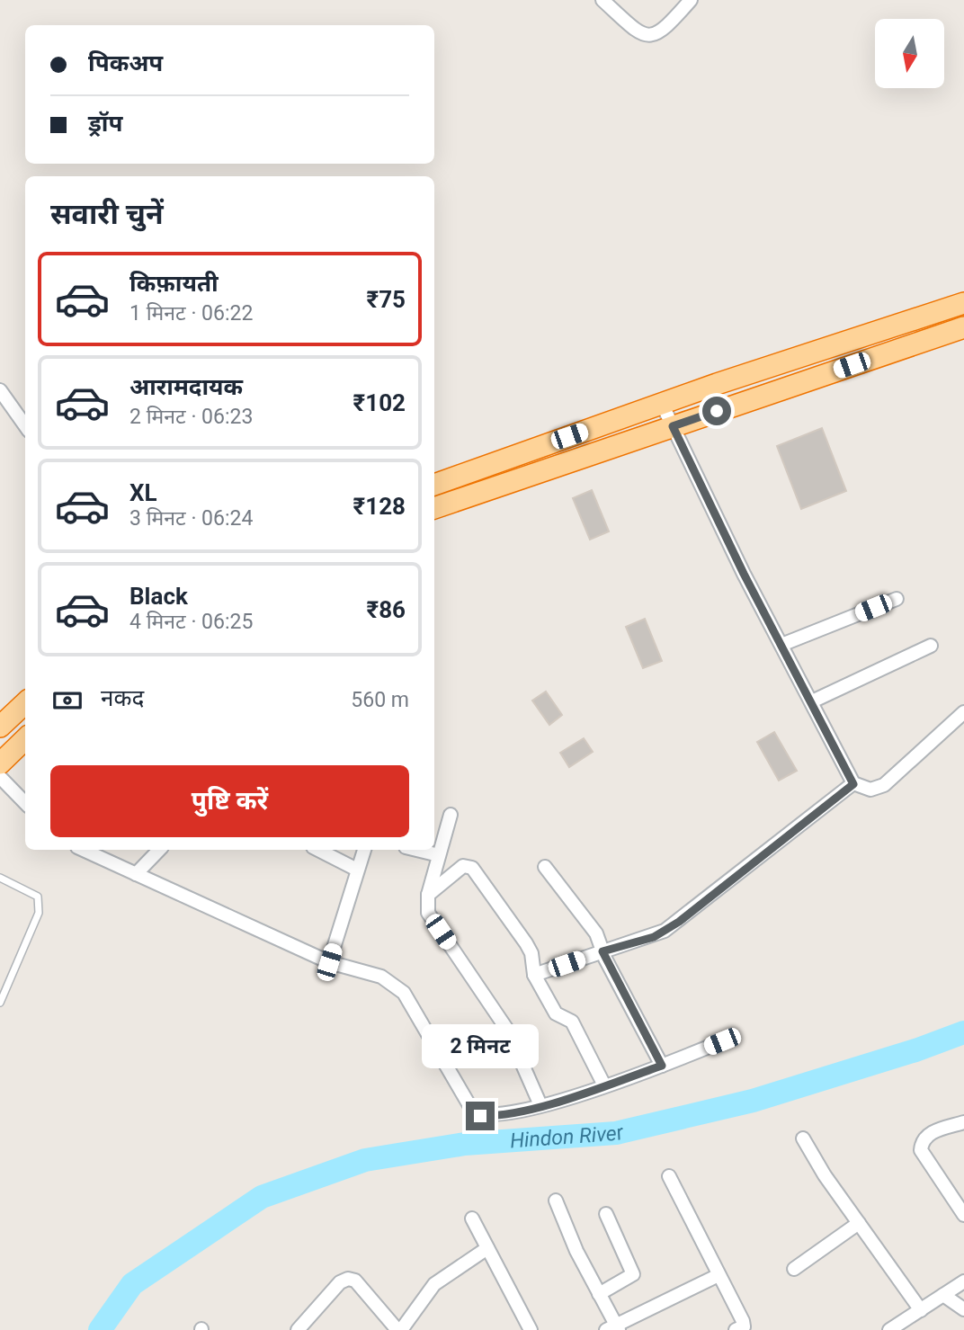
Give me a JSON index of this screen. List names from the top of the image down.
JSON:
{
  "water": ["Hindon River"],
  "north": "bottom",
  "page": {
    "banner": ["पिकअप", "ड्रॉप"],
    "heading": "सवारी चुनें",
    "list": [
      {
        "name": "किफ़ायती",
        "note": "1 मिनट · 06:22",
        "value": "₹75"
      },
      {
        "name": "आरामदायक",
        "note": "2 मिनट · 06:23",
        "value": "₹102"
      },
      {
        "name": "XL",
        "note": "3 मिनट · 06:24",
        "value": "₹128"
      },
      {
        "name": "Black",
        "note": "4 मिनट · 06:25",
        "value": "₹86"
      }
    ],
    "pay": ["नकद", "560 m"],
    "buttons": "पुष्टि करें",
    "bubble": "2 मिनट"
  }
}
